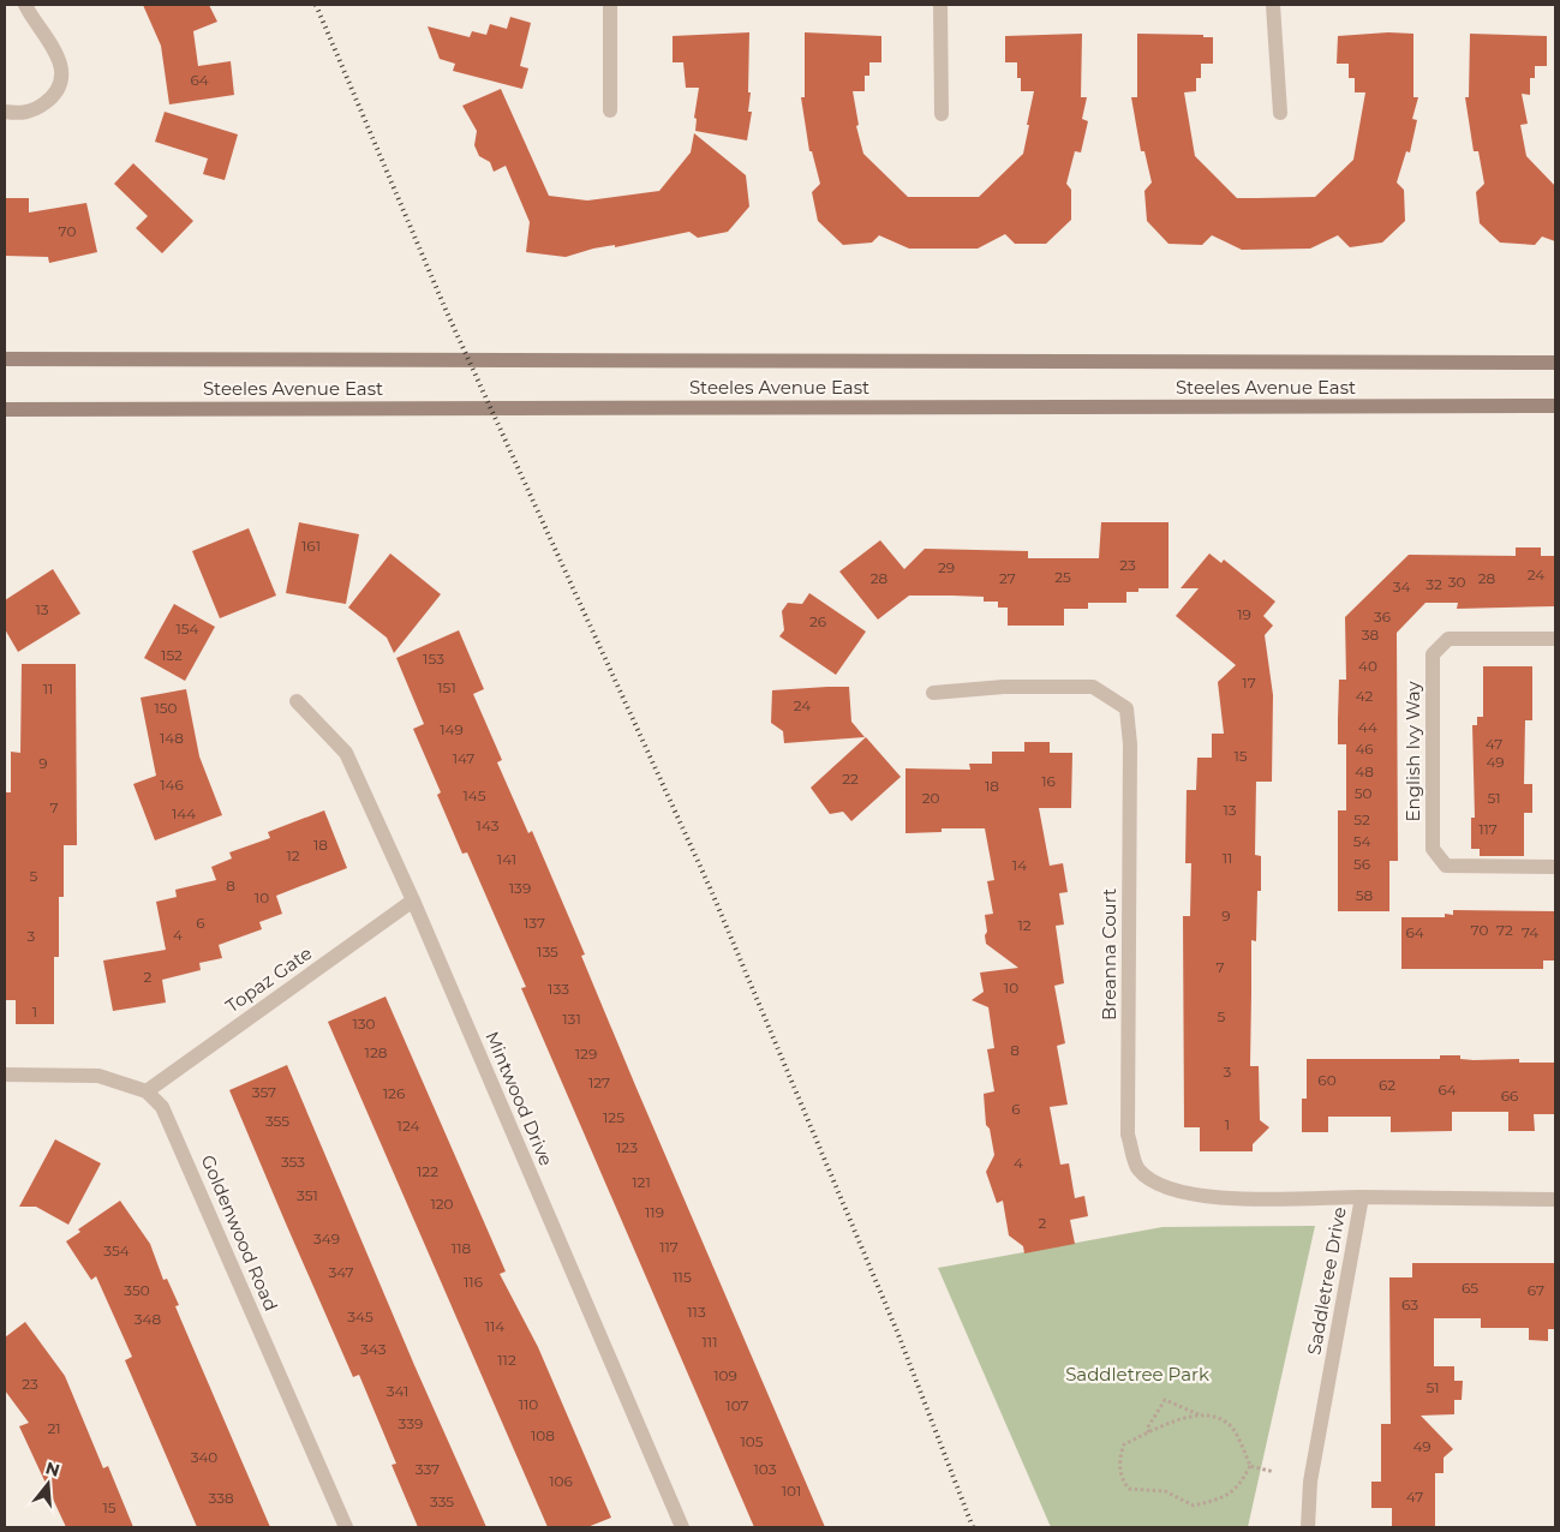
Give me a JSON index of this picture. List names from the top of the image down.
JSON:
{
  "streets": {
    "main road": ["Steeles Avenue East"],
    "street": [
      "English Ivy Way",
      "Breanna Court",
      "Topaz Gate",
      "Mintwood Drive",
      "Goldenwood Road",
      "Saddletree Drive"
    ]
  },
  "crossings": [
    ["Breanna Court", "Saddletree Drive"],
    ["Topaz Gate", "Mintwood Drive"],
    ["Topaz Gate", "Goldenwood Road"]
  ],
  "parks": ["Saddletree Park"],
  "house_numbers": [
    "64",
    "70",
    "161",
    "23",
    "29",
    "24",
    "25",
    "28",
    "27",
    "28",
    "30",
    "32",
    "34",
    "13",
    "19",
    "36",
    "26",
    "154",
    "38",
    "152",
    "153",
    "40",
    "17",
    "151",
    "11",
    "42",
    "24",
    "150",
    "44",
    "149",
    "148",
    "47",
    "46",
    "15",
    "147",
    "49",
    "9",
    "48",
    "22",
    "16",
    "146",
    "18",
    "50",
    "145",
    "20",
    "51",
    "7",
    "13",
    "144",
    "52",
    "143",
    "117",
    "54",
    "18",
    "12",
    "11",
    "141",
    "56",
    "14",
    "5",
    "8",
    "139",
    "58",
    "10",
    "9",
    "6",
    "137",
    "12",
    "70",
    "72",
    "64",
    "74",
    "4",
    "3",
    "135",
    "7",
    "2",
    "10",
    "133",
    "1",
    "5",
    "131",
    "130",
    "8",
    "128",
    "129",
    "3",
    "60",
    "127",
    "62",
    "64",
    "357",
    "126",
    "66",
    "6",
    "125",
    "355",
    "1",
    "124",
    "123",
    "353",
    "4",
    "122",
    "121",
    "351",
    "120",
    "119",
    "2",
    "349",
    "117",
    "118",
    "354",
    "347",
    "115",
    "116",
    "65",
    "350",
    "67",
    "63",
    "113",
    "345",
    "348",
    "114",
    "111",
    "343",
    "112",
    "109",
    "23",
    "51",
    "341",
    "110",
    "107",
    "339",
    "21",
    "108",
    "105",
    "49",
    "340",
    "337",
    "103",
    "106",
    "101",
    "47",
    "338",
    "335",
    "15"
  ],
  "north": "top"
}
